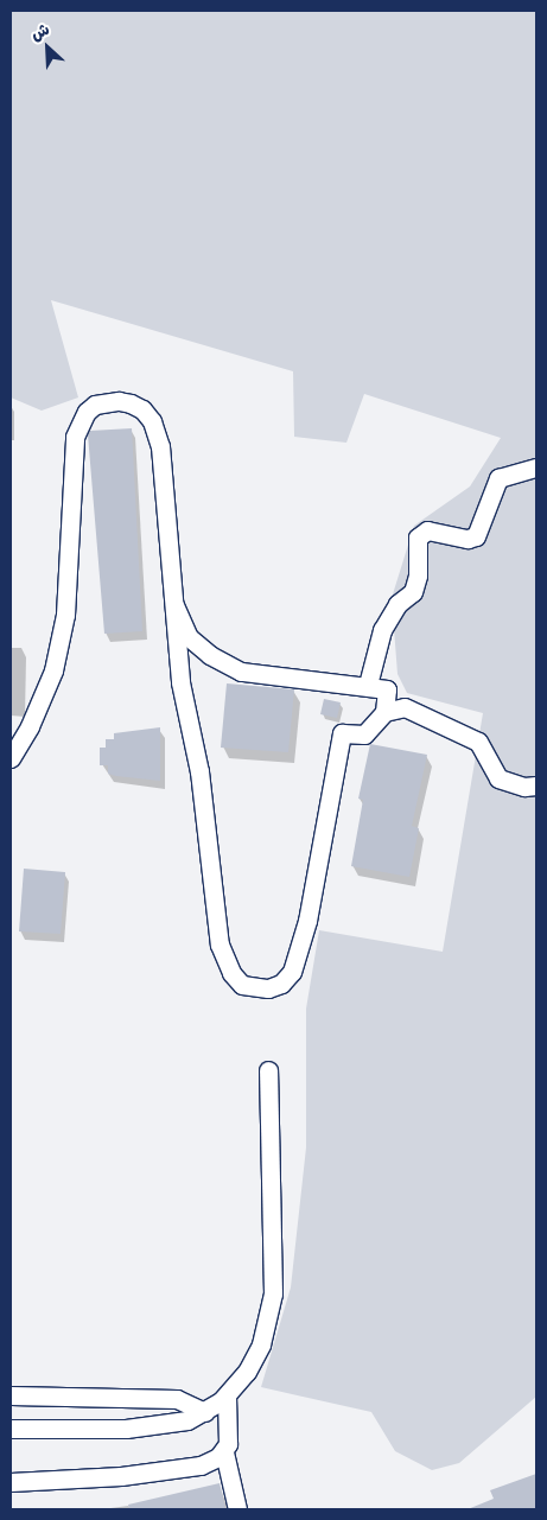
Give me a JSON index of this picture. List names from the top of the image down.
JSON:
{
  "north": "top left"
}
